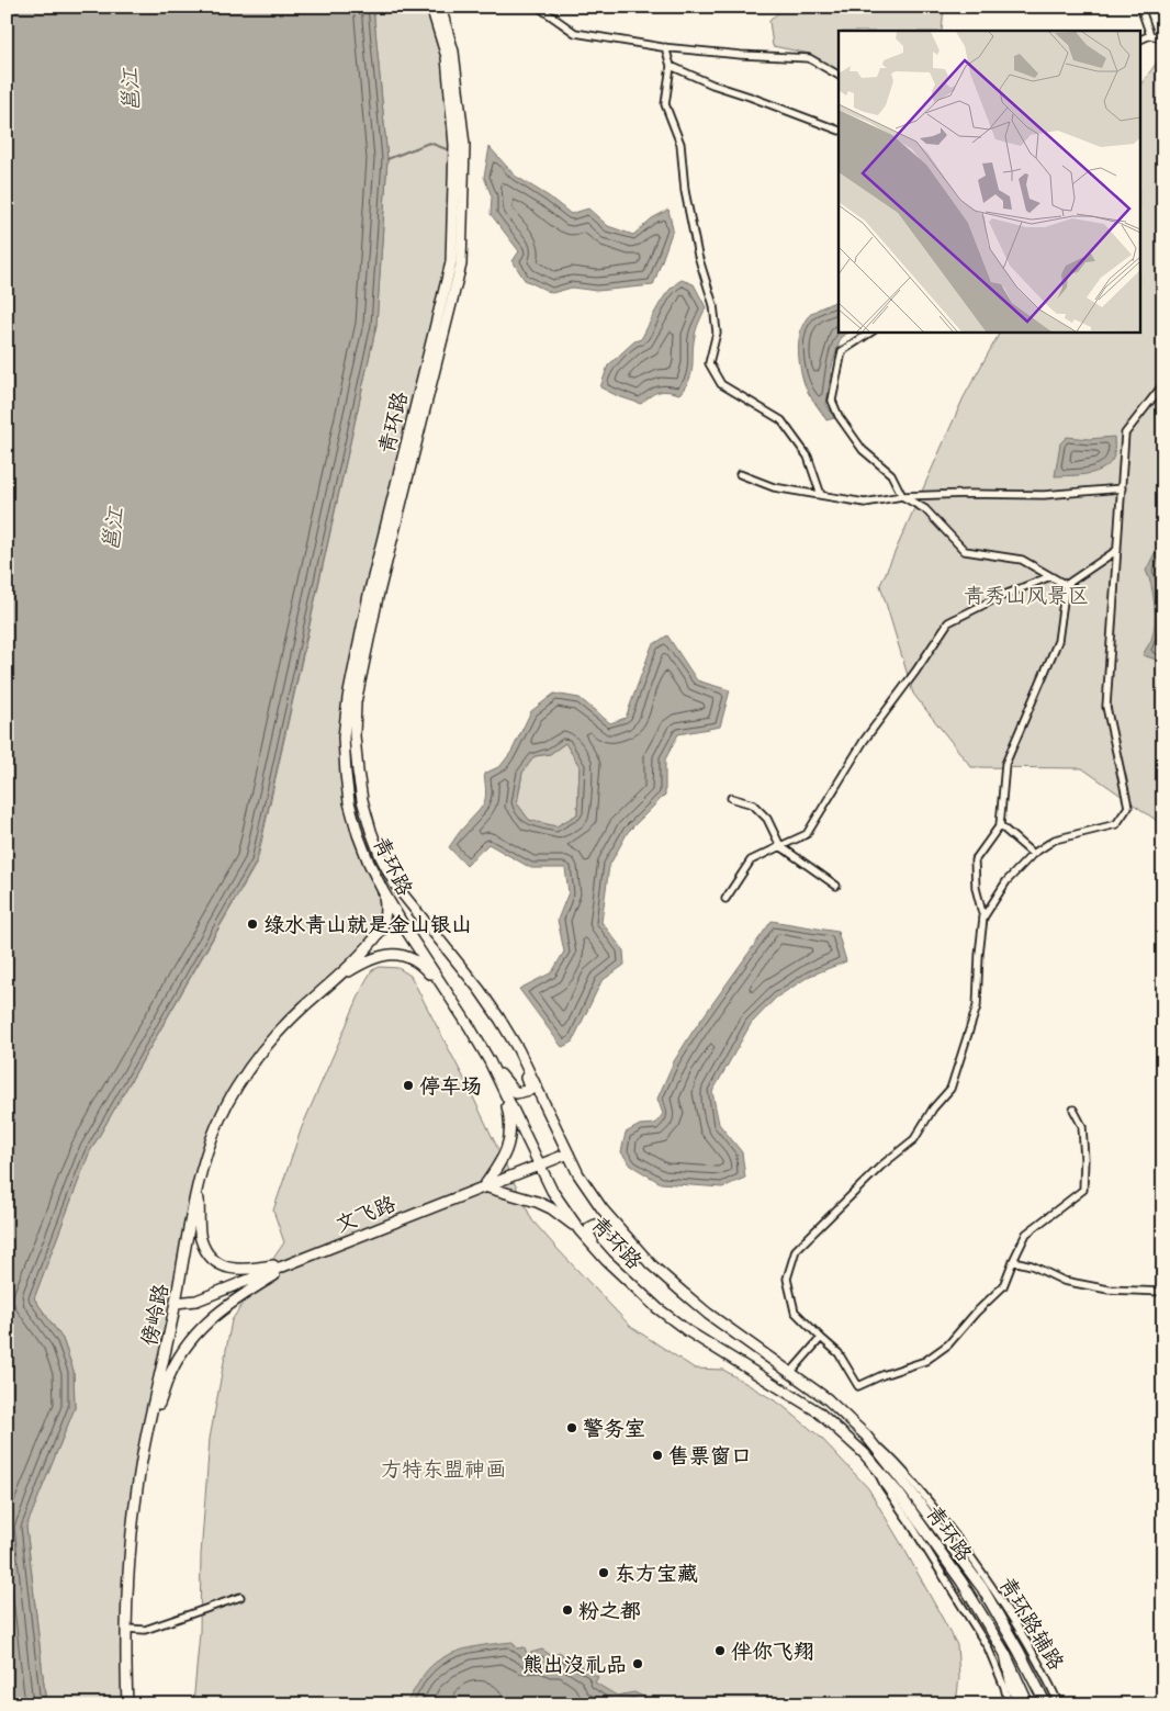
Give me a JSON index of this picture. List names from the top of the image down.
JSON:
{
  "streets": {
    "main road": ["青环路", "文飞路", "傍岭路"],
    "street": ["青环路辅路"]
  },
  "crossings": [
    ["青环路", "文飞路"],
    ["青环路", "青环路辅路"],
    ["文飞路", "傍岭路"]
  ],
  "water": ["邕江"],
  "parks": ["青秀山风景区", "方特东盟神画"],
  "places": [
    "绿水青山就是金山银山",
    "停车场",
    "警务室",
    "售票窗口",
    "东方宝藏",
    "粉之都",
    "伴你飞翔",
    "熊出没礼品"
  ]
}
